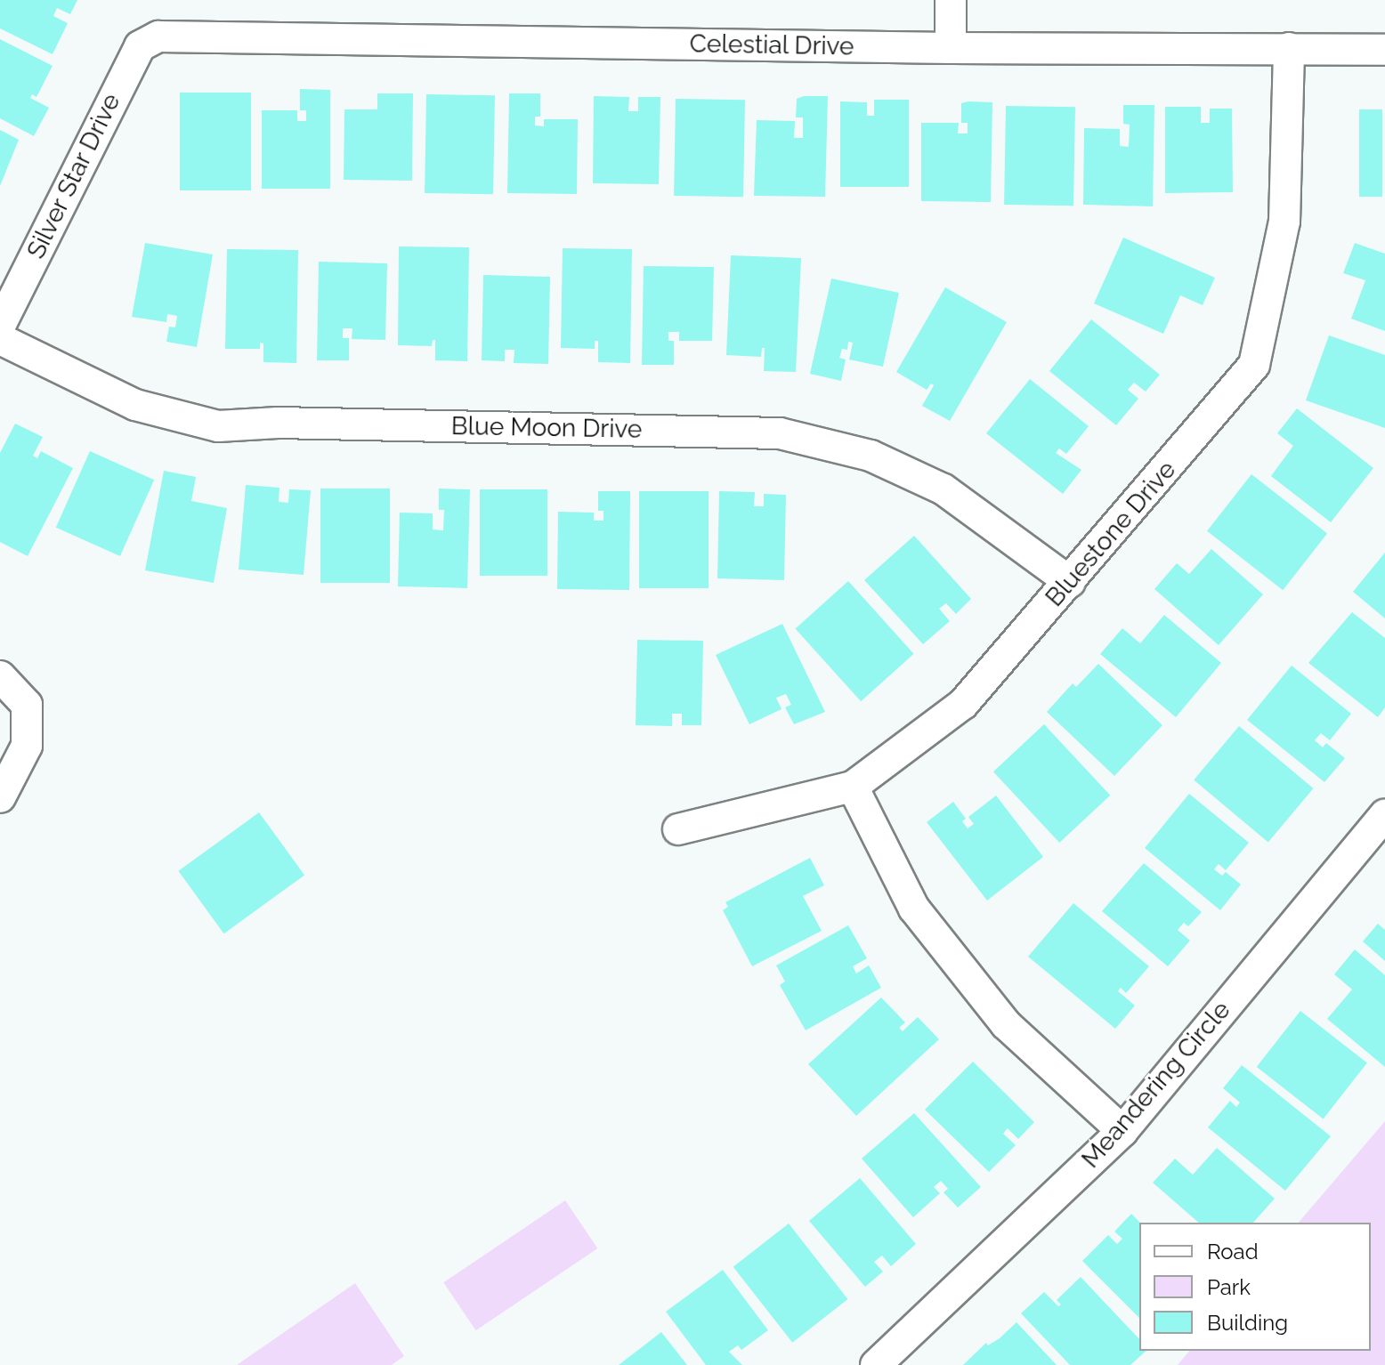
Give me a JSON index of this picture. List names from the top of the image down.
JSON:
{
  "streets": {
    "street": [
      "Celestial Drive",
      "Silver Star Drive",
      "Blue Moon Drive",
      "Bluestone Drive",
      "Meandering Circle"
    ]
  },
  "crossings": [
    ["Celestial Drive", "Silver Star Drive"],
    ["Celestial Drive", "Bluestone Drive"],
    ["Blue Moon Drive", "Bluestone Drive"]
  ],
  "legend": ["Road", "Park", "Building"]
}
